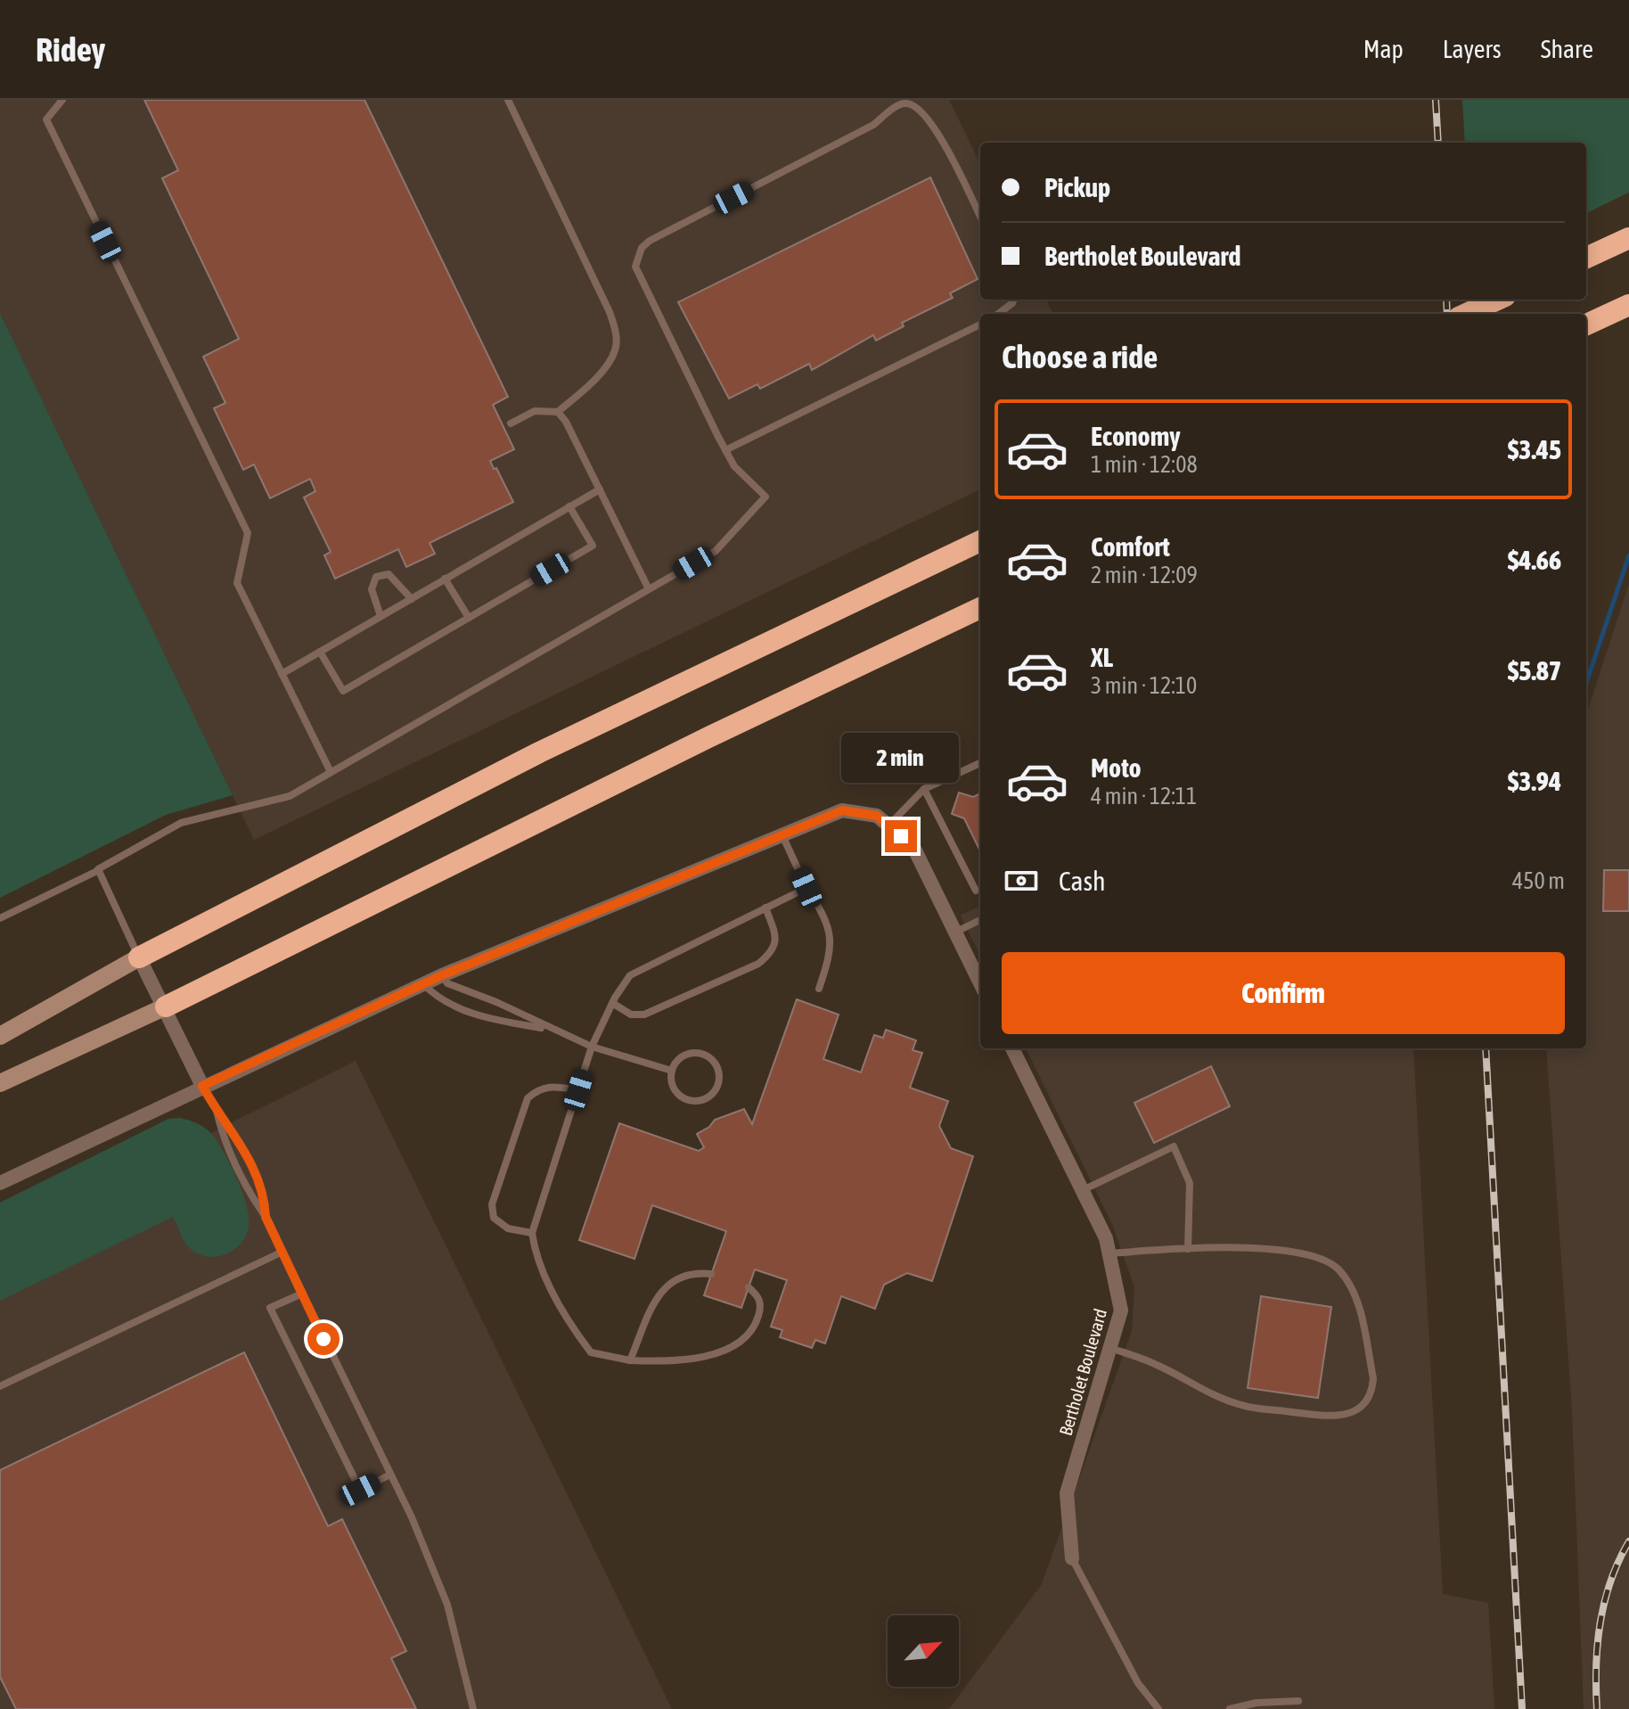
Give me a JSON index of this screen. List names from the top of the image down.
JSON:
{
  "streets": {
    "street": ["Bertholet Boulevard"]
  },
  "north": "top right",
  "page": {
    "header": "Ridey",
    "nav": ["Map", "Layers", "Share"],
    "banner": ["Pickup", "Bertholet Boulevard"],
    "heading": "Choose a ride",
    "list": [
      {
        "name": "Economy",
        "note": "1 min · 12:08",
        "value": "$3.45"
      },
      {
        "name": "Comfort",
        "note": "2 min · 12:09",
        "value": "$4.66"
      },
      {
        "name": "XL",
        "note": "3 min · 12:10",
        "value": "$5.87"
      },
      {
        "name": "Moto",
        "note": "4 min · 12:11",
        "value": "$3.94"
      }
    ],
    "bubble": "2 min",
    "pay": ["Cash", "450 m"],
    "buttons": "Confirm"
  }
}
